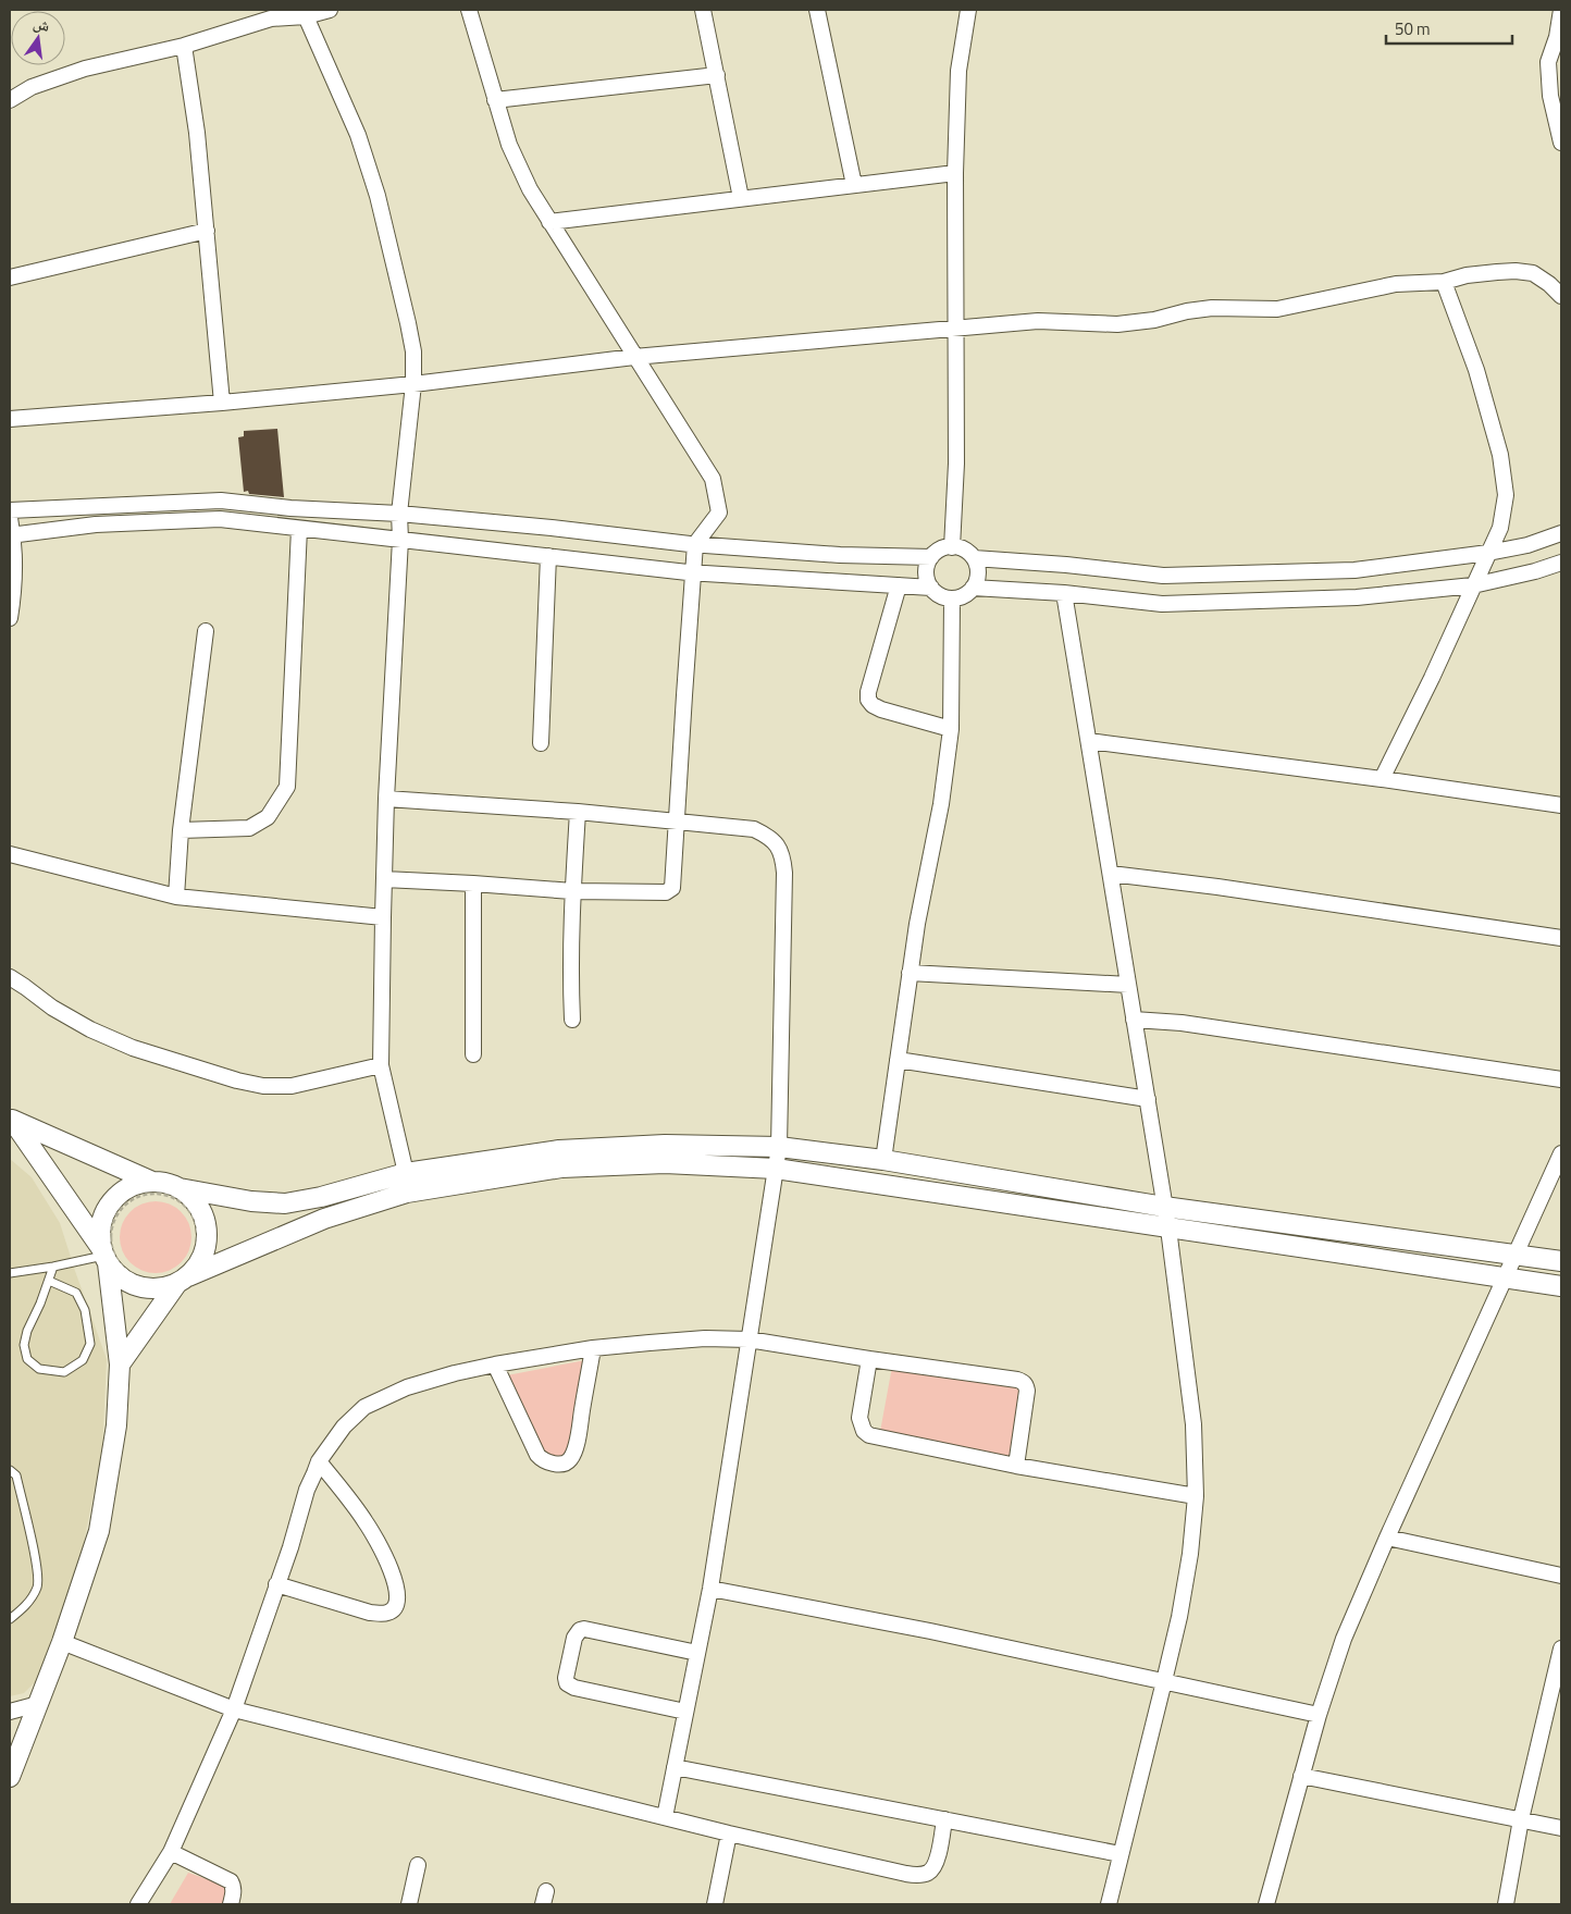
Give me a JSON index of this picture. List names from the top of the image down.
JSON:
{
  "scale_bar": "50 m",
  "north": "top"
}
